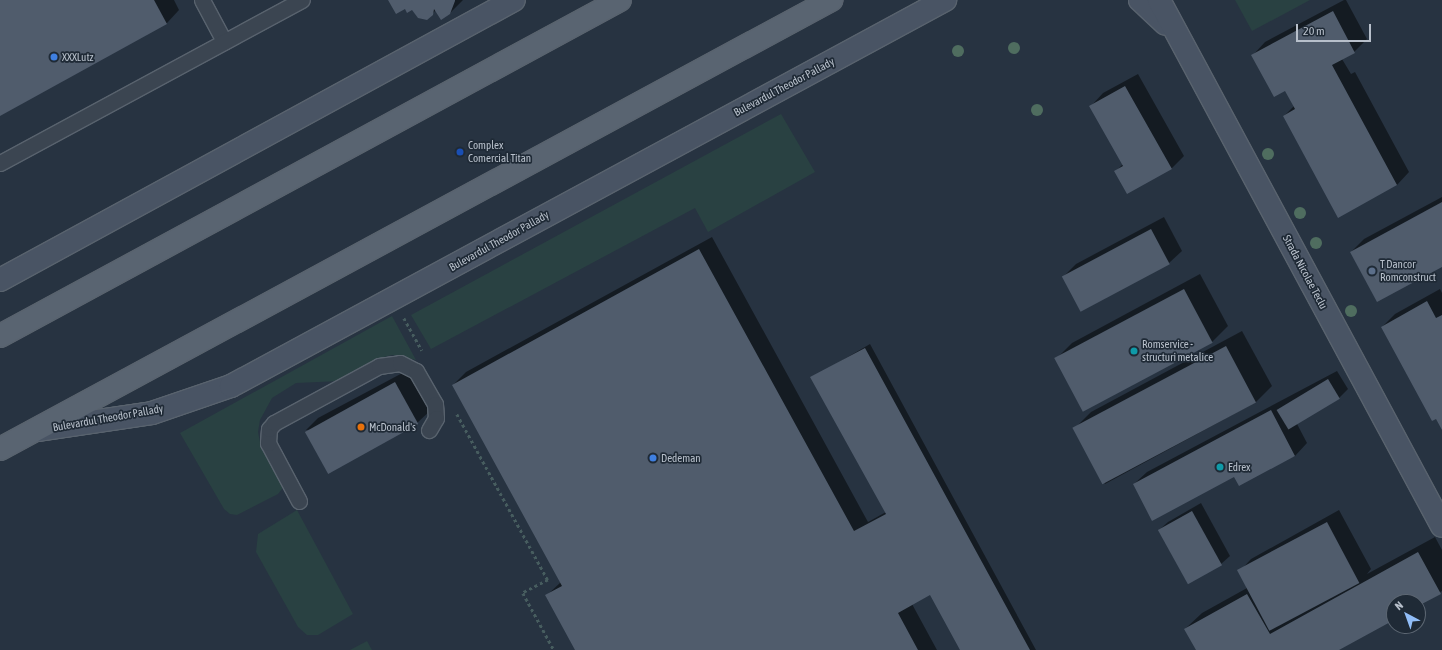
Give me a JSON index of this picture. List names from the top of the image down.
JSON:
{
  "streets": {
    "main road": ["Bulevardul Theodor Pallady"],
    "street": ["Strada Nicolae Teclu"]
  },
  "places": [
    "XXXLutz",
    "Complex Comercial Titan",
    "T Dancor Romconstruct",
    "Romservice - structuri metalice",
    "McDonald's",
    "Dedeman",
    "Edrex"
  ],
  "scale_bar": "20 m",
  "north": "top left"
}
